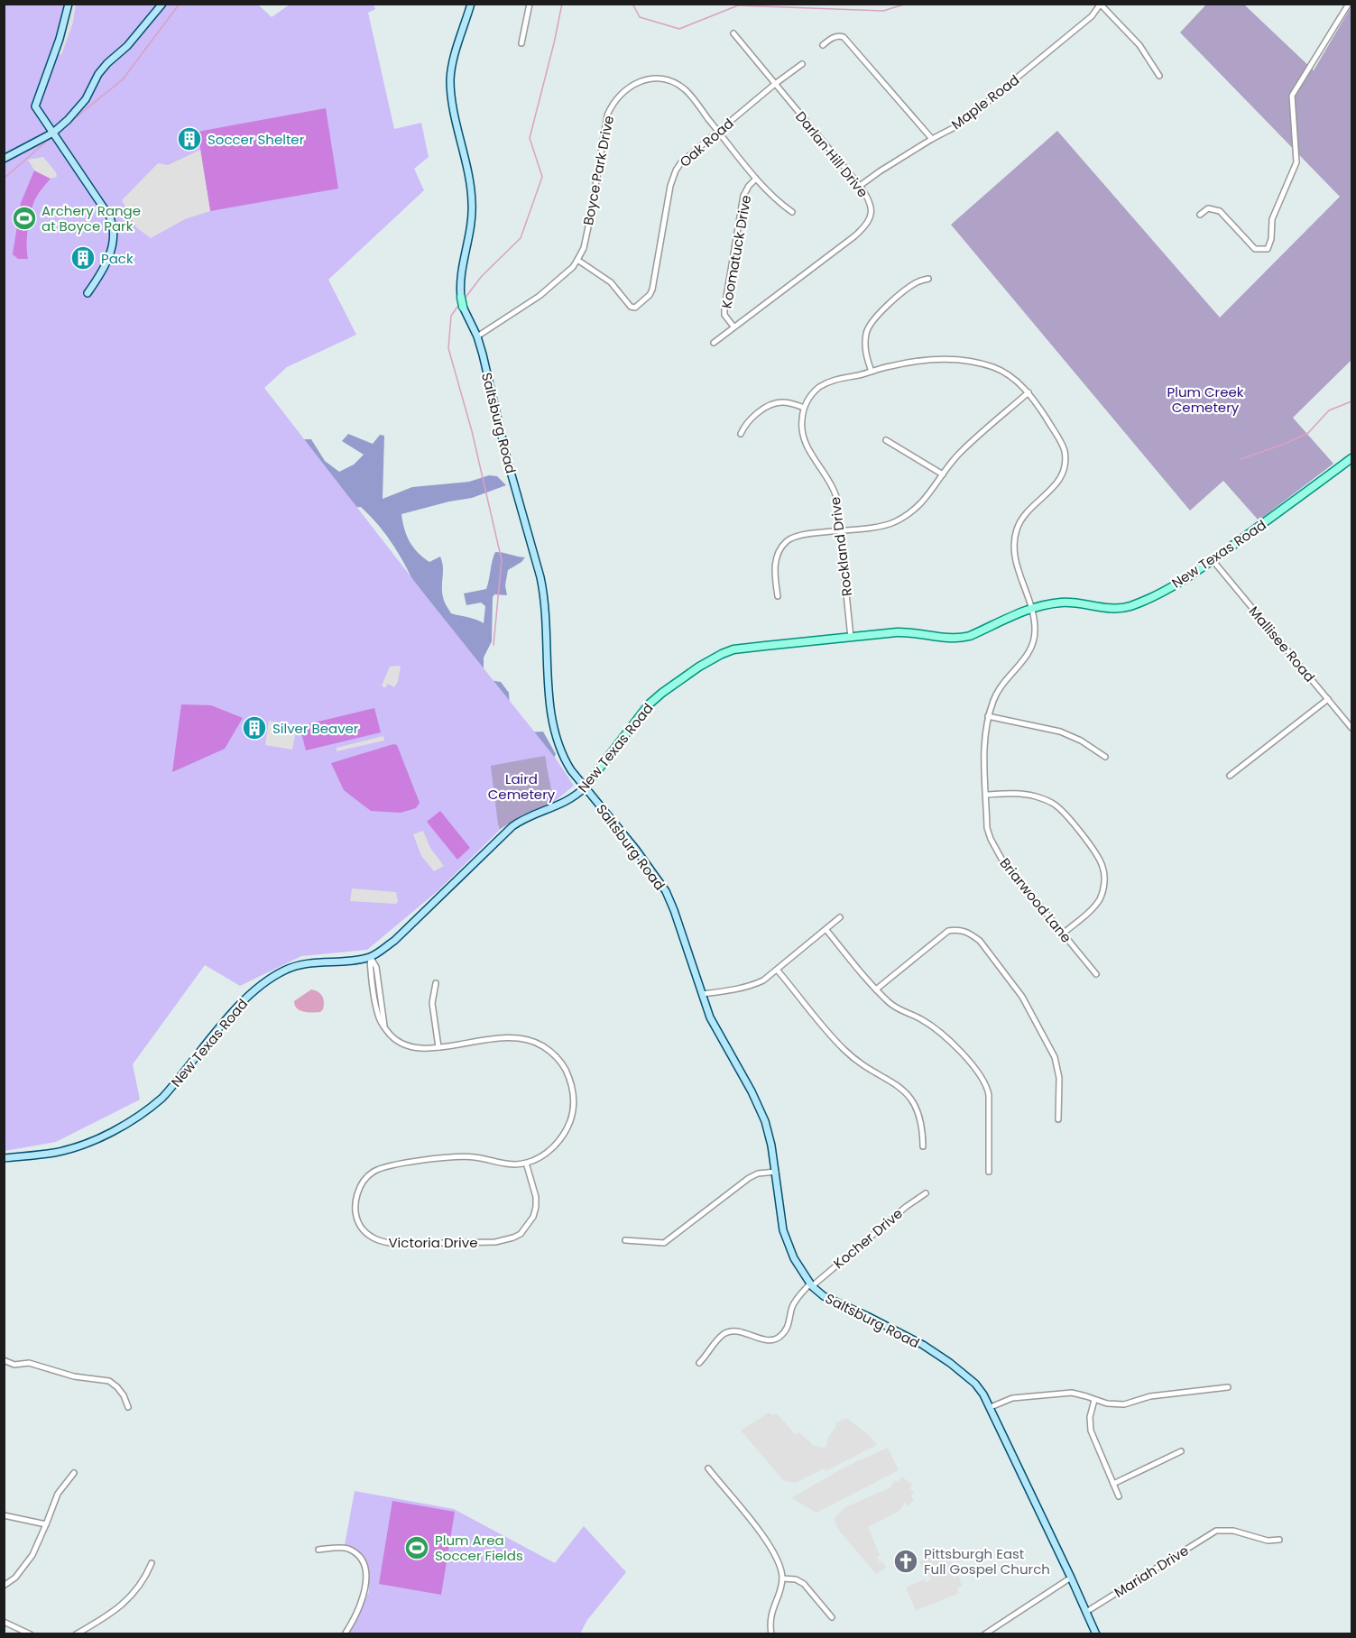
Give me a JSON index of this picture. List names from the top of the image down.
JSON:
{
  "streets": {
    "main road": ["Saltsburg Road", "New Texas Road"],
    "street": [
      "Maple Road",
      "Oak Road",
      "Darlan Hill Drive",
      "Boyce Park Drive",
      "Koomatuck Drive",
      "Rockland Drive",
      "Mallisee Road",
      "Briarwood Lane",
      "Kocher Drive",
      "Victoria Drive",
      "Mariah Drive"
    ]
  },
  "crossings": [
    ["Maple Road", "Darlan Hill Drive"],
    ["Oak Road", "Darlan Hill Drive"],
    ["Oak Road", "Boyce Park Drive"],
    ["Darlan Hill Drive", "Koomatuck Drive"],
    ["Boyce Park Drive", "Koomatuck Drive"],
    ["Boyce Park Drive", "Saltsburg Road"],
    ["Saltsburg Road", "New Texas Road"],
    ["Saltsburg Road", "Kocher Drive"],
    ["Saltsburg Road", "Mariah Drive"],
    ["Rockland Drive", "New Texas Road"],
    ["New Texas Road", "Mallisee Road"],
    ["New Texas Road", "Briarwood Lane"]
  ],
  "parks": ["Plum Creek Cemetery", "Laird Cemetery"],
  "places": {
    "building": ["Soccer Shelter", "Pack", "Silver Beaver"],
    "sports": ["Archery Range at Boyce Park", "Plum Area Soccer Fields"],
    "church": ["Pittsburgh East Full Gospel Church"]
  }
}
